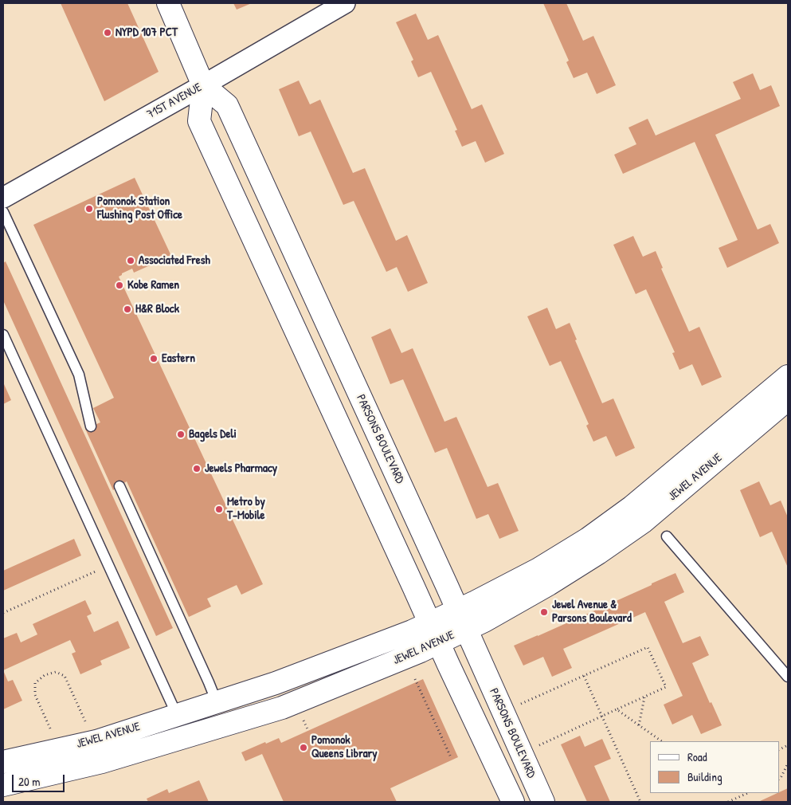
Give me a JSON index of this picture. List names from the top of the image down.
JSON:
{
  "streets": {
    "street": ["71ST AVENUE", "PARSONS BOULEVARD", "JEWEL AVENUE"]
  },
  "crossings": [
    ["71ST AVENUE", "PARSONS BOULEVARD"],
    ["PARSONS BOULEVARD", "JEWEL AVENUE"]
  ],
  "places": [
    "NYPD 107 PCT",
    "Pomonok Station Flushing Post Office",
    "Associated Fresh",
    "Kobe Ramen",
    "H&R Block",
    "Eastern",
    "Bagels Deli",
    "Jewels Pharmacy",
    "Metro by T-Mobile",
    "Jewel Avenue & Parsons Boulevard",
    "Pomonok Queens Library"
  ],
  "legend": ["Road", "Building"],
  "scale_bar": "20 m"
}
